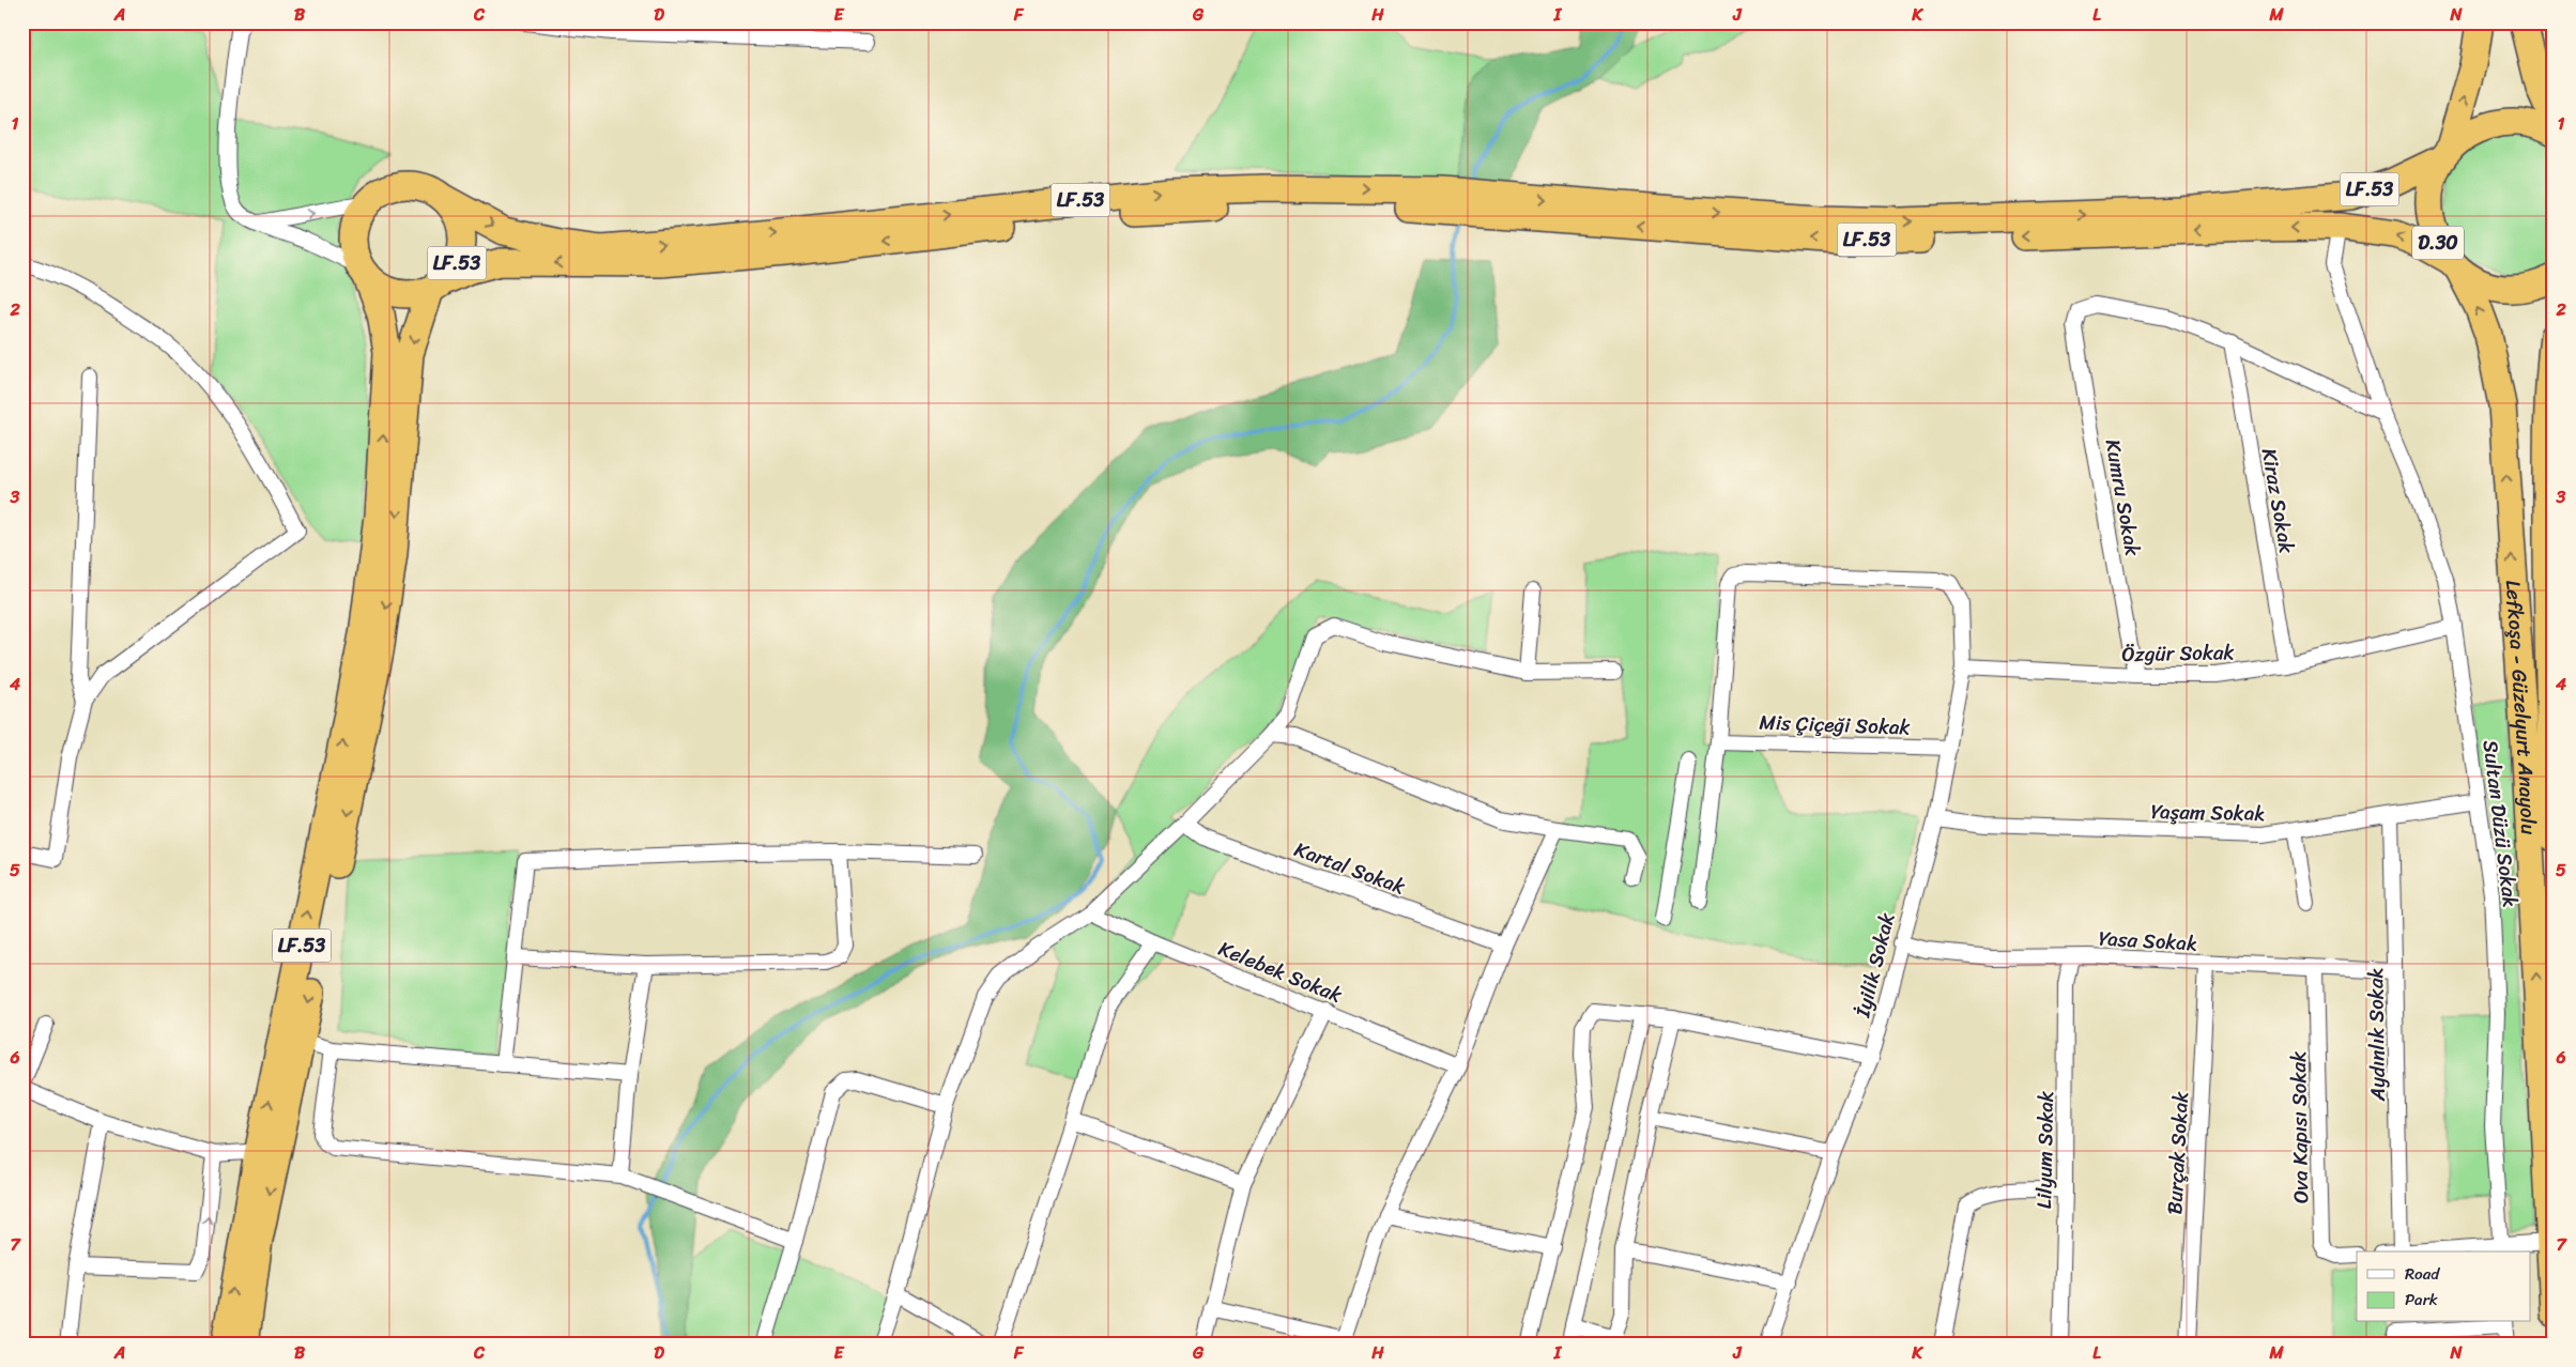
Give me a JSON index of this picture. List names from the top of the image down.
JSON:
{
  "streets": {
    "highway": ["LF.53", "D.30", "Lefkoşa - Güzelyurt Anayolu"],
    "street": [
      "Kumru Sokak",
      "Kiraz Sokak",
      "Özgür Sokak",
      "Mis Çiçeği Sokak",
      "Yaşam Sokak",
      "Sultan Düzü Sokak",
      "Kartal Sokak",
      "Yasa Sokak",
      "İyilik Sokak",
      "Kelebek Sokak",
      "Aydınlık Sokak",
      "Ova Kapısı Sokak",
      "Lilyum Sokak",
      "Burçak Sokak"
    ]
  },
  "crossings": [
    ["LF.53", "D.30"],
    ["LF.53", "Lefkoşa - Güzelyurt Anayolu"],
    ["LF.53", "Sultan Düzü Sokak"],
    ["D.30", "Lefkoşa - Güzelyurt Anayolu"],
    ["Kumru Sokak", "Kiraz Sokak"],
    ["Kumru Sokak", "Özgür Sokak"],
    ["Kiraz Sokak", "Özgür Sokak"],
    ["Özgür Sokak", "Sultan Düzü Sokak"],
    ["Özgür Sokak", "İyilik Sokak"],
    ["Mis Çiçeği Sokak", "İyilik Sokak"],
    ["Yaşam Sokak", "Sultan Düzü Sokak"],
    ["Yaşam Sokak", "İyilik Sokak"],
    ["Yaşam Sokak", "Aydınlık Sokak"],
    ["Yasa Sokak", "İyilik Sokak"],
    ["Yasa Sokak", "Aydınlık Sokak"],
    ["Yasa Sokak", "Ova Kapısı Sokak"],
    ["Yasa Sokak", "Lilyum Sokak"],
    ["Yasa Sokak", "Burçak Sokak"]
  ],
  "legend": ["Road", "Park"],
  "grid": {
    "columns": [
      "A",
      "B",
      "C",
      "D",
      "E",
      "F",
      "G",
      "H",
      "I",
      "J",
      "K",
      "L",
      "M",
      "N"
    ],
    "rows": [
      "1",
      "2",
      "3",
      "4",
      "5",
      "6",
      "7"
    ]
  }
}
